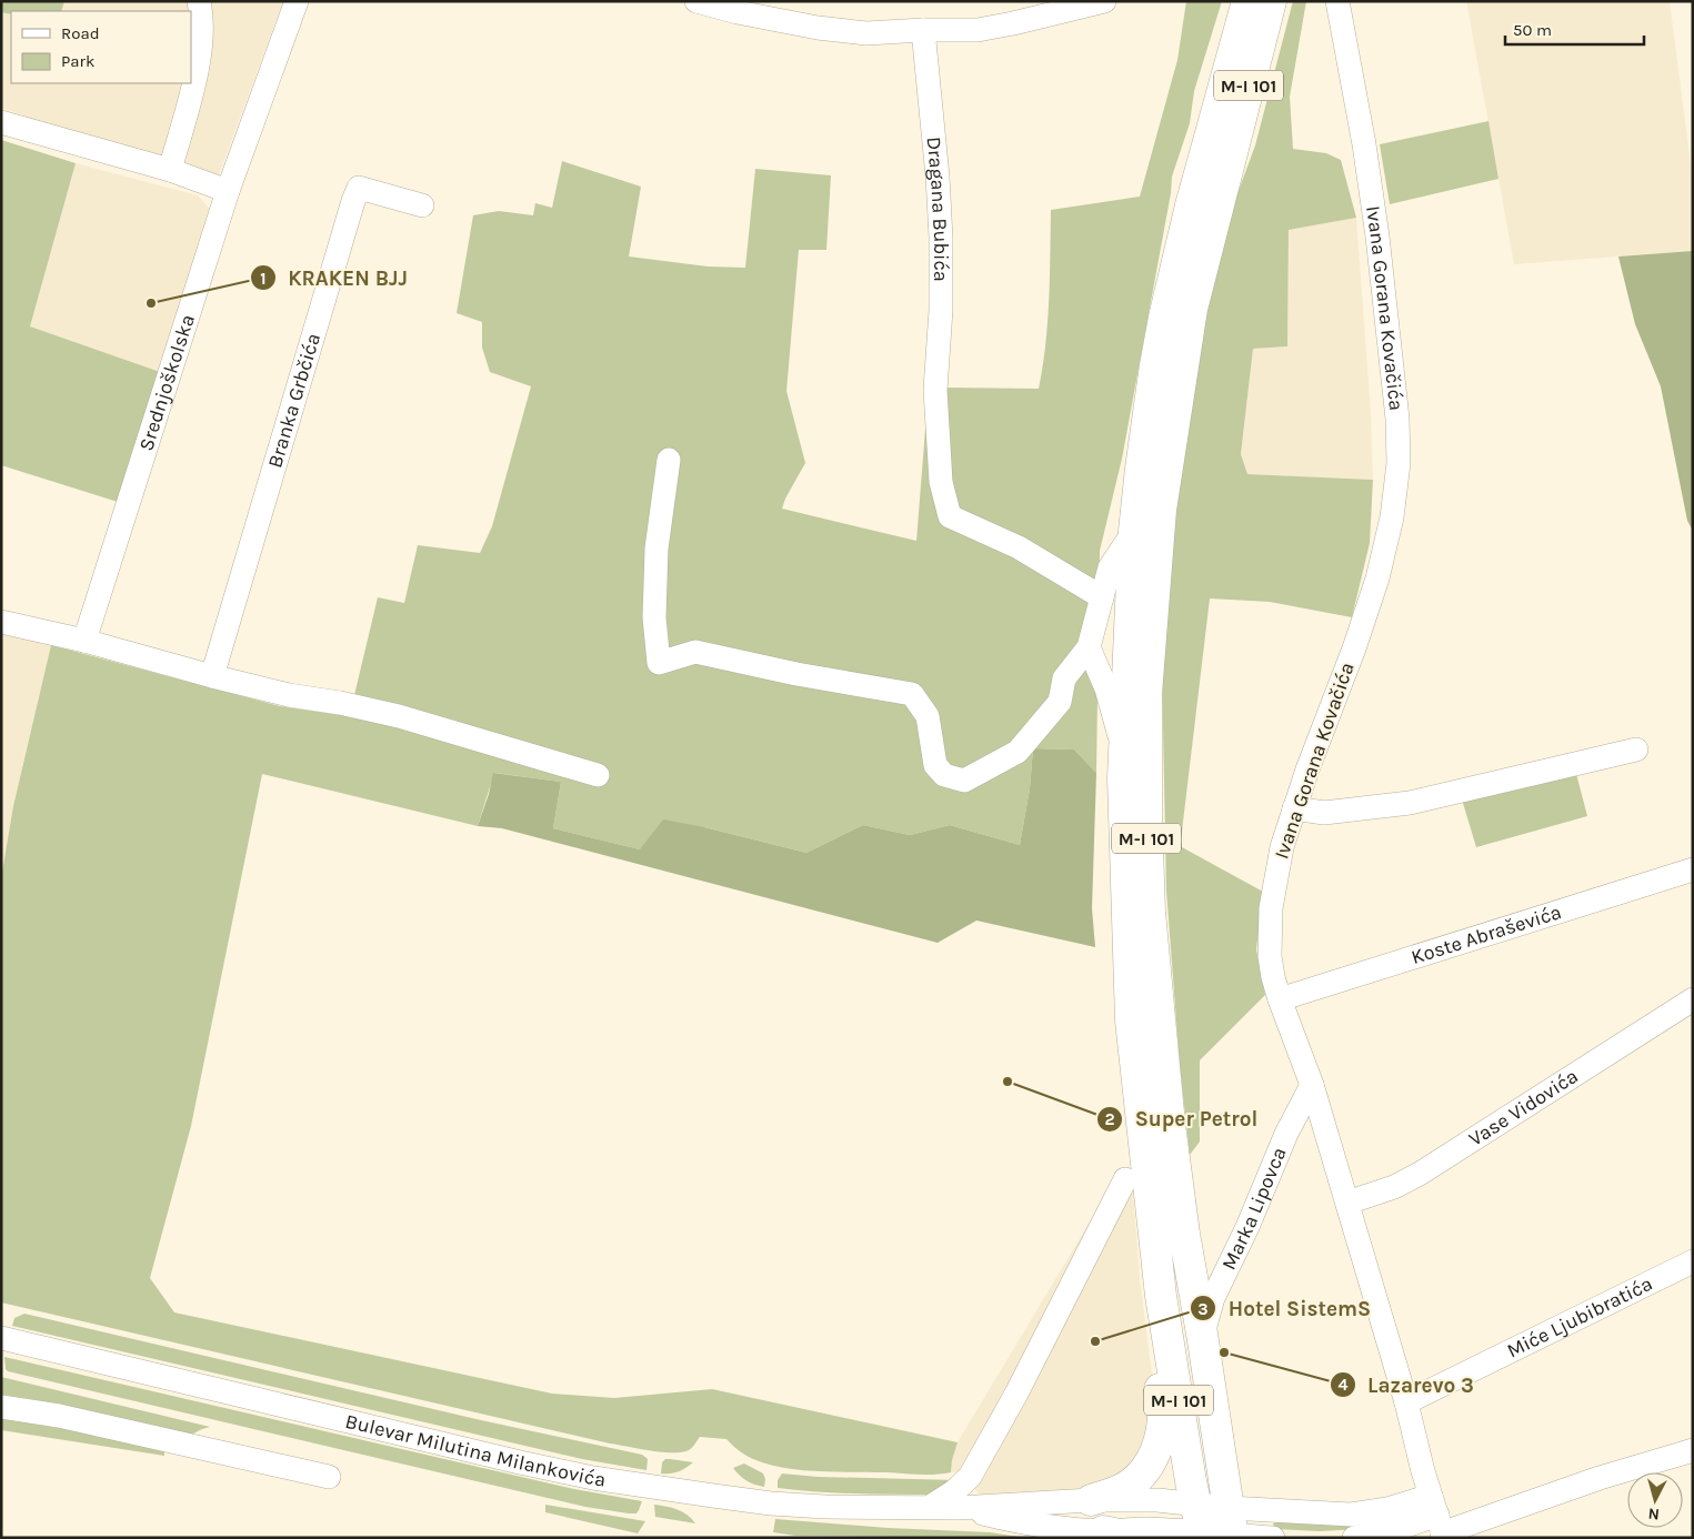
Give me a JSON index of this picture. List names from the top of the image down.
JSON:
{
  "streets": {
    "main road": ["M-I 101"],
    "street": [
      "Dragana Bubića",
      "Ivana Gorana Kovačića",
      "Srednjoškolska",
      "Branka Grbčića",
      "Koste Abraševića",
      "Vase Vidovića",
      "Marka Lipovca",
      "Miće Ljubibratića",
      "Bulevar Milutina Milankovića"
    ]
  },
  "crossings": [
    ["M-I 101", "Marka Lipovca"],
    ["M-I 101", "Bulevar Milutina Milankovića"],
    ["Ivana Gorana Kovačića", "Koste Abraševića"],
    ["Ivana Gorana Kovačića", "Vase Vidovića"],
    ["Ivana Gorana Kovačića", "Marka Lipovca"],
    ["Ivana Gorana Kovačića", "Miće Ljubibratića"]
  ],
  "places": [
    "KRAKEN BJJ",
    "Super Petrol",
    "Hotel SistemS",
    "Lazarevo 3"
  ],
  "legend": ["Road", "Park"],
  "scale_bar": "50 m",
  "north": "bottom"
}
